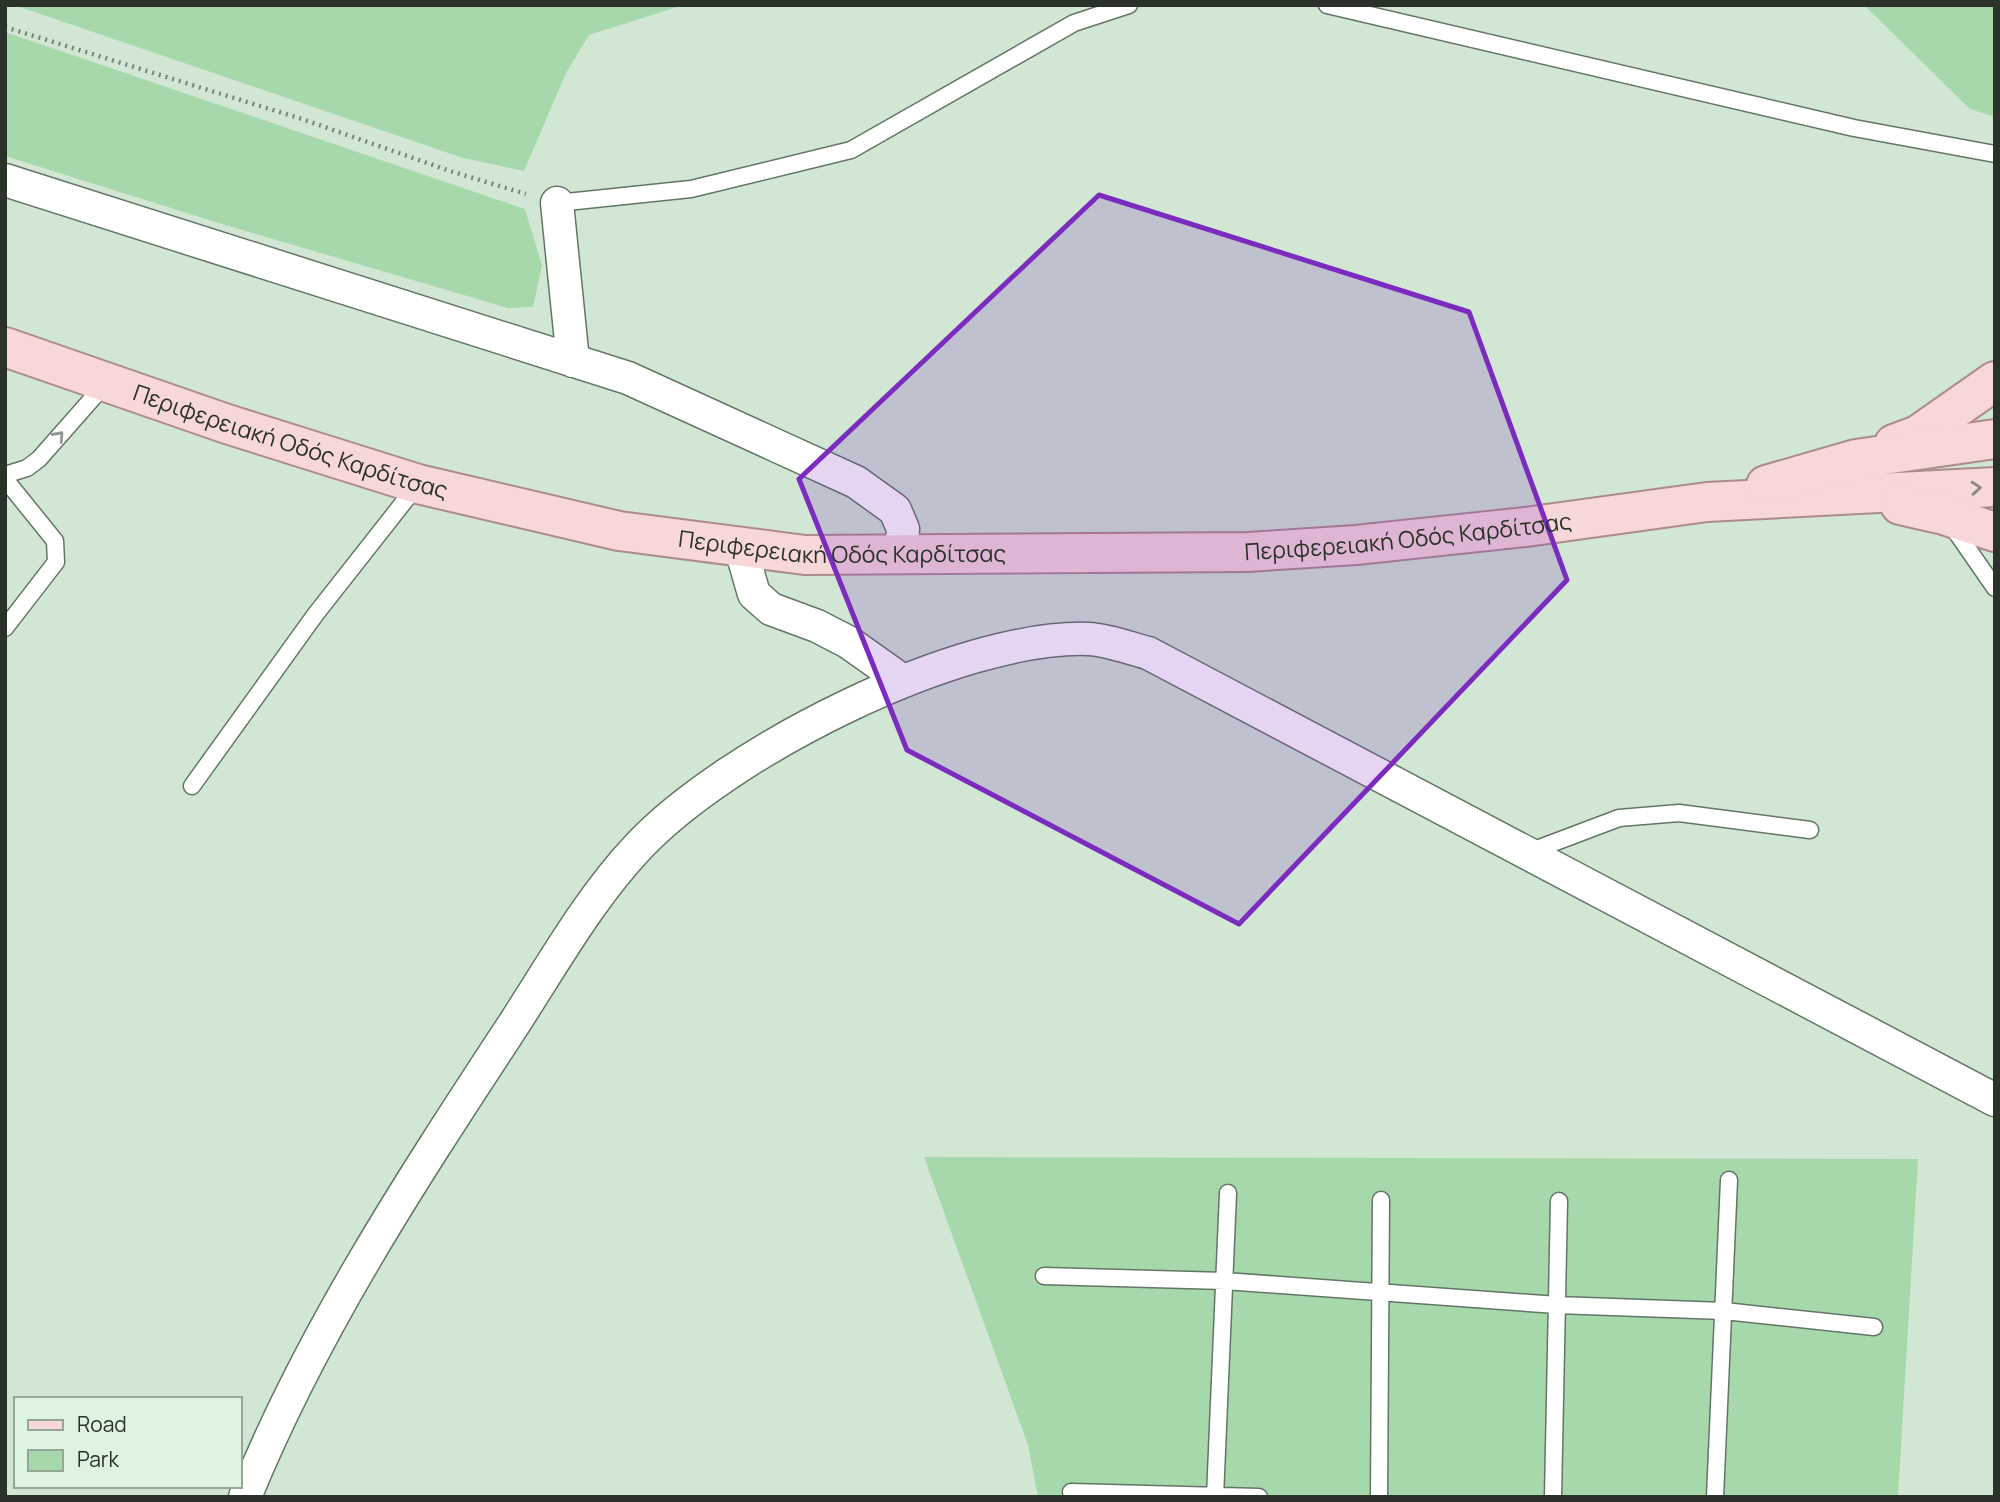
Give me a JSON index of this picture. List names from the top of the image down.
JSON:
{
  "streets": {
    "main road": ["Περιφερειακή Οδός Καρδίτσας"]
  },
  "legend": ["Road", "Park"]
}
